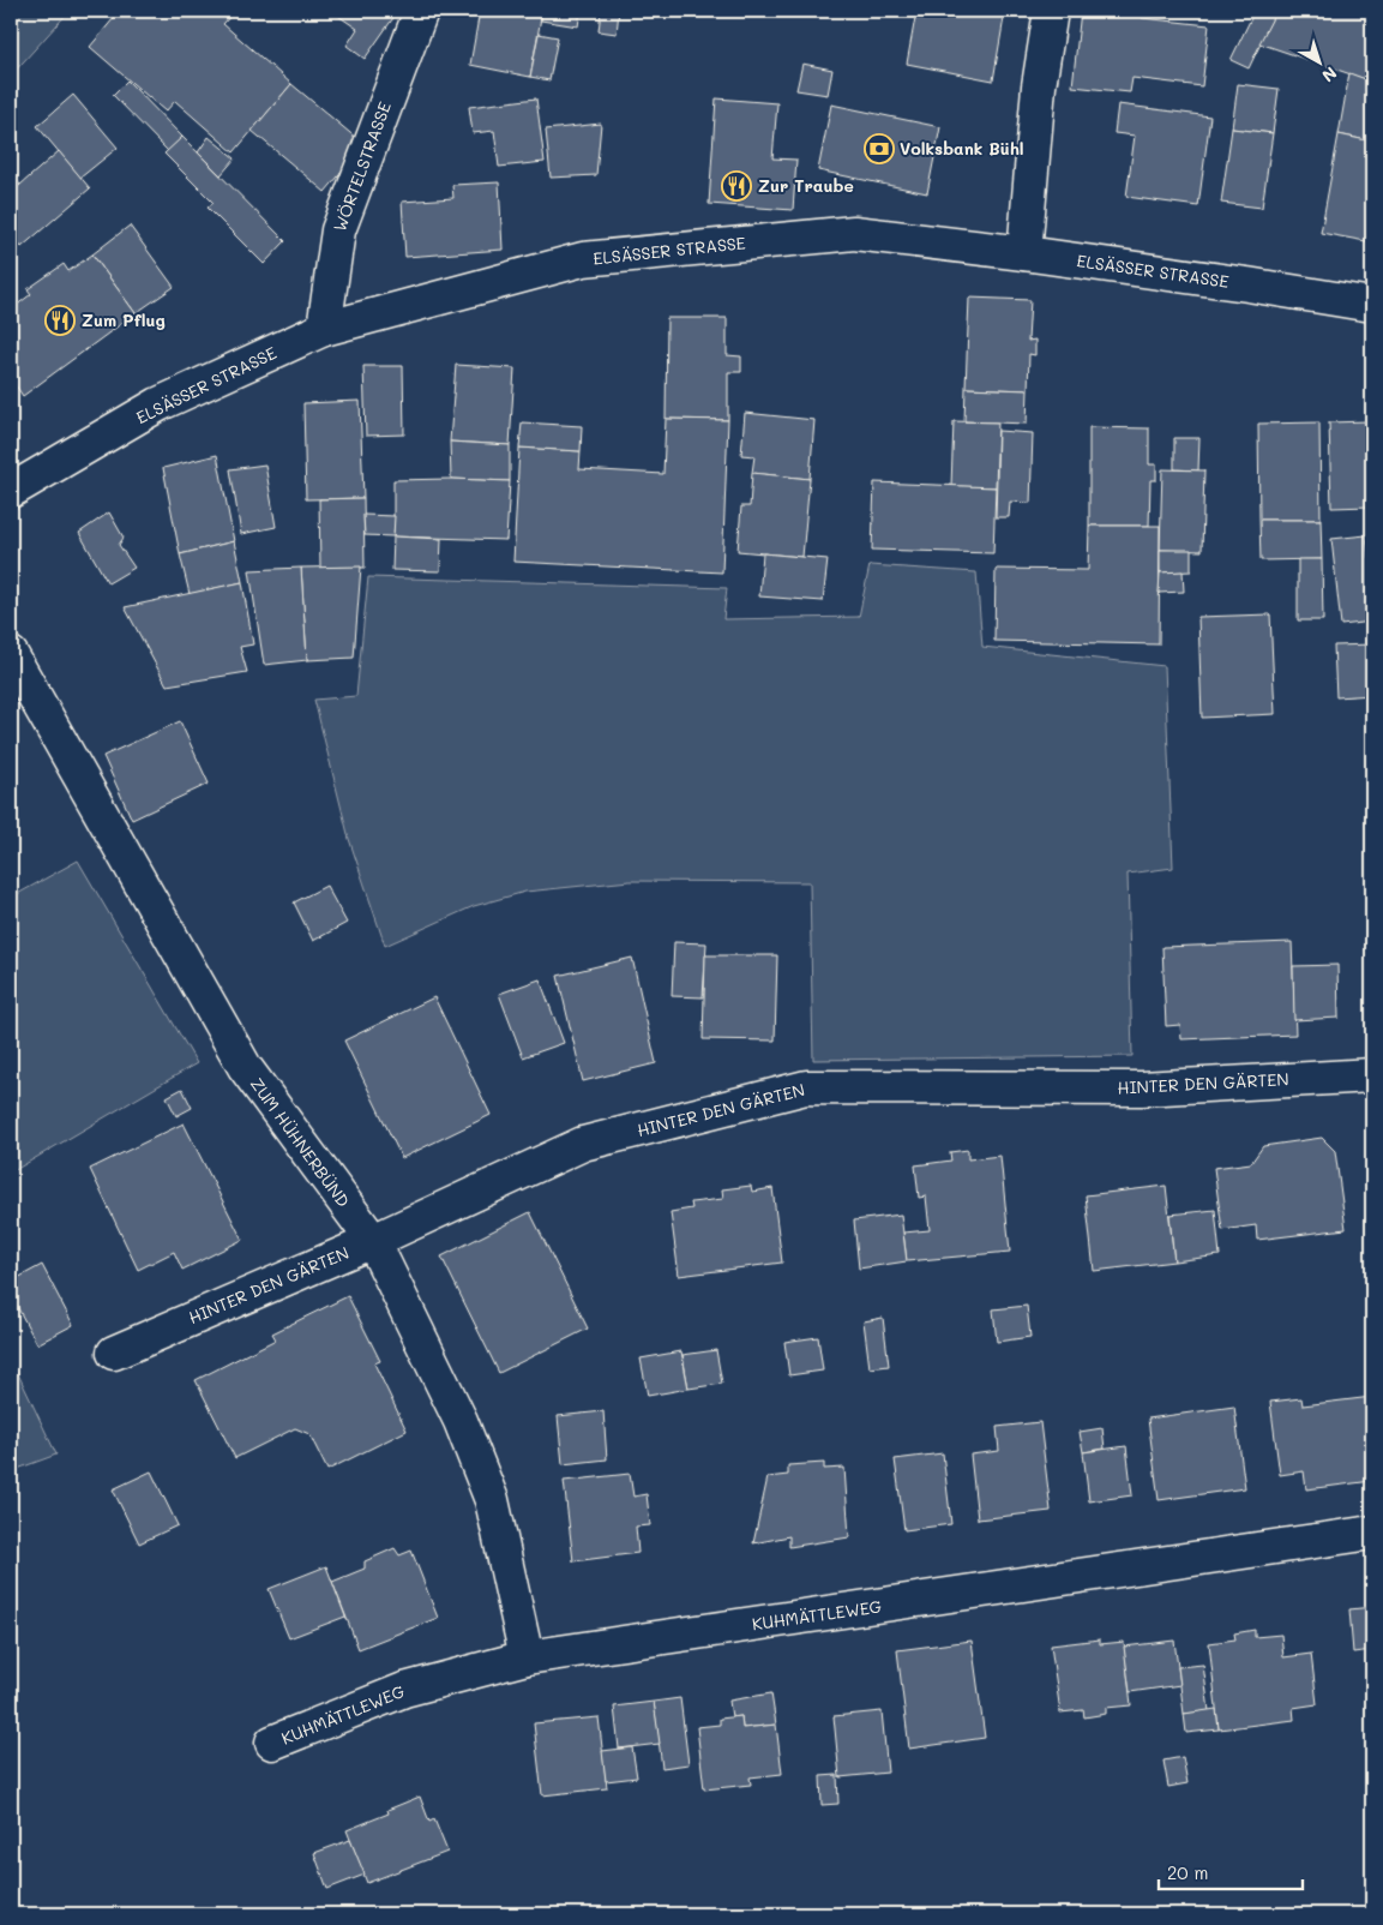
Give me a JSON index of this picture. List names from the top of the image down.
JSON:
{
  "streets": {
    "street": [
      "WÖRTELSTRASSE",
      "ELSÄSSER STRASSE",
      "HINTER DEN GÄRTEN",
      "ZUM HÜHNERBÜND",
      "KUHMÄTTLEWEG"
    ]
  },
  "crossings": [
    ["WÖRTELSTRASSE", "ELSÄSSER STRASSE"],
    ["HINTER DEN GÄRTEN", "ZUM HÜHNERBÜND"],
    ["ZUM HÜHNERBÜND", "KUHMÄTTLEWEG"]
  ],
  "places": {
    "bank": ["Volksbank Bühl"],
    "restaurant": ["Zur Traube", "Zum Pflug"]
  },
  "scale_bar": "20 m",
  "north": "bottom right"
}
